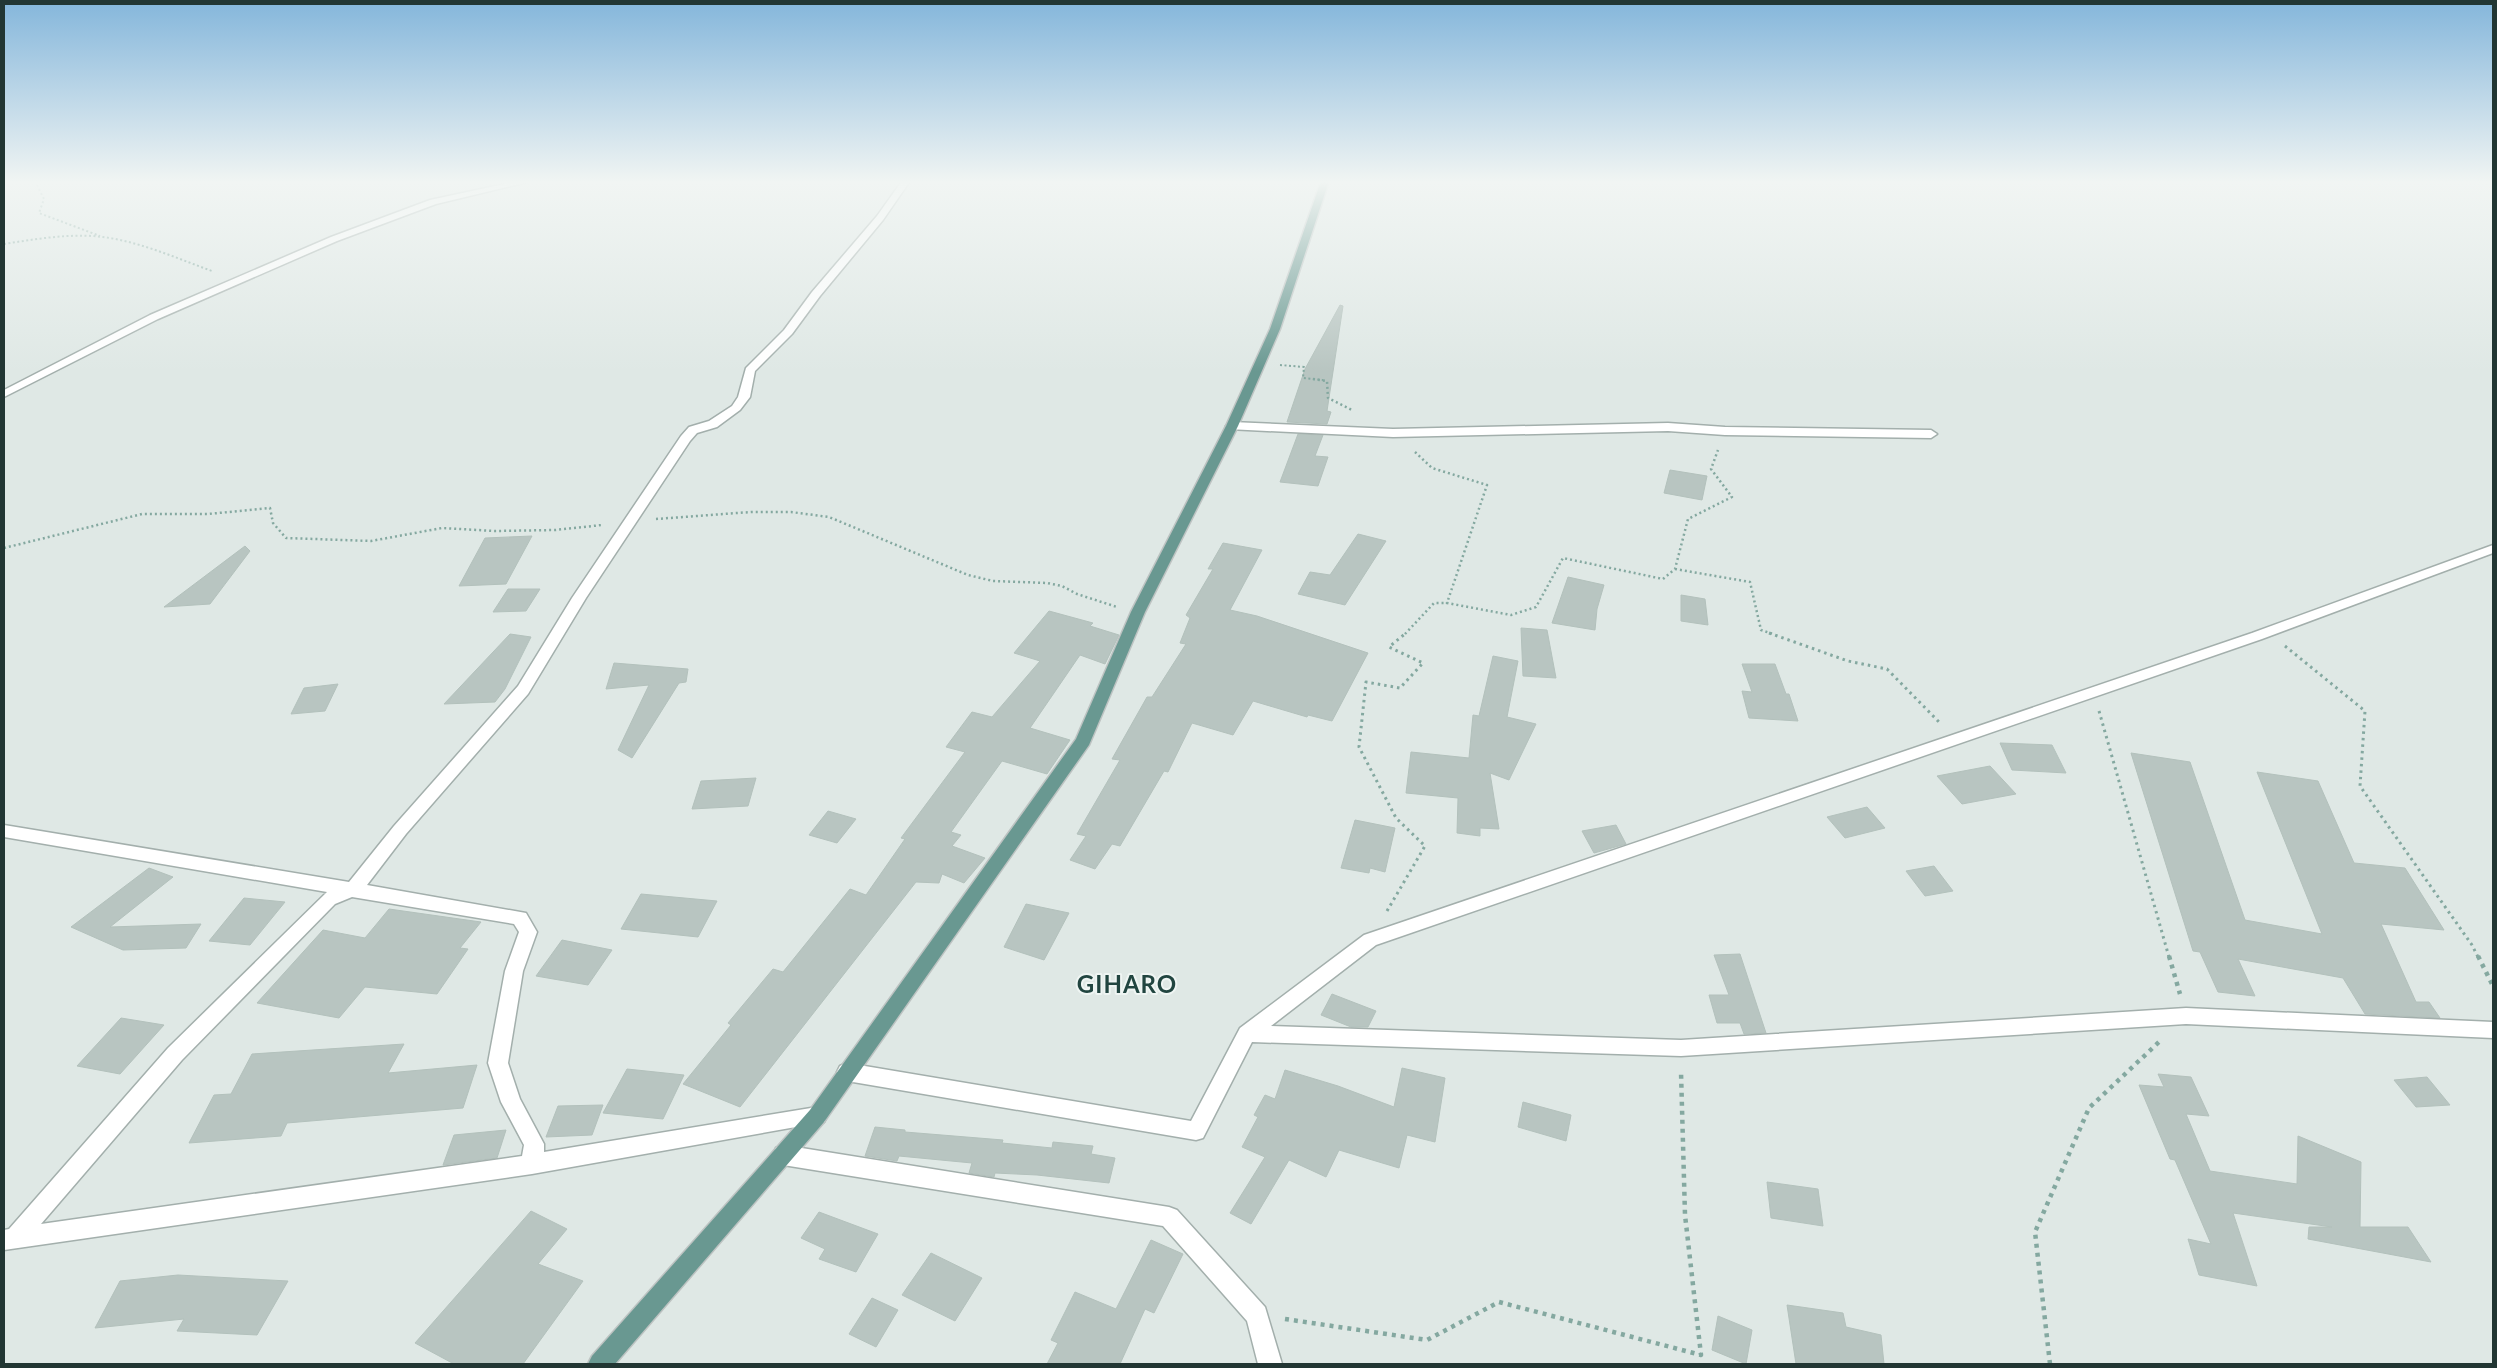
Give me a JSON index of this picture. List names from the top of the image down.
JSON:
{
  "districts": ["GIHARO"]
}
